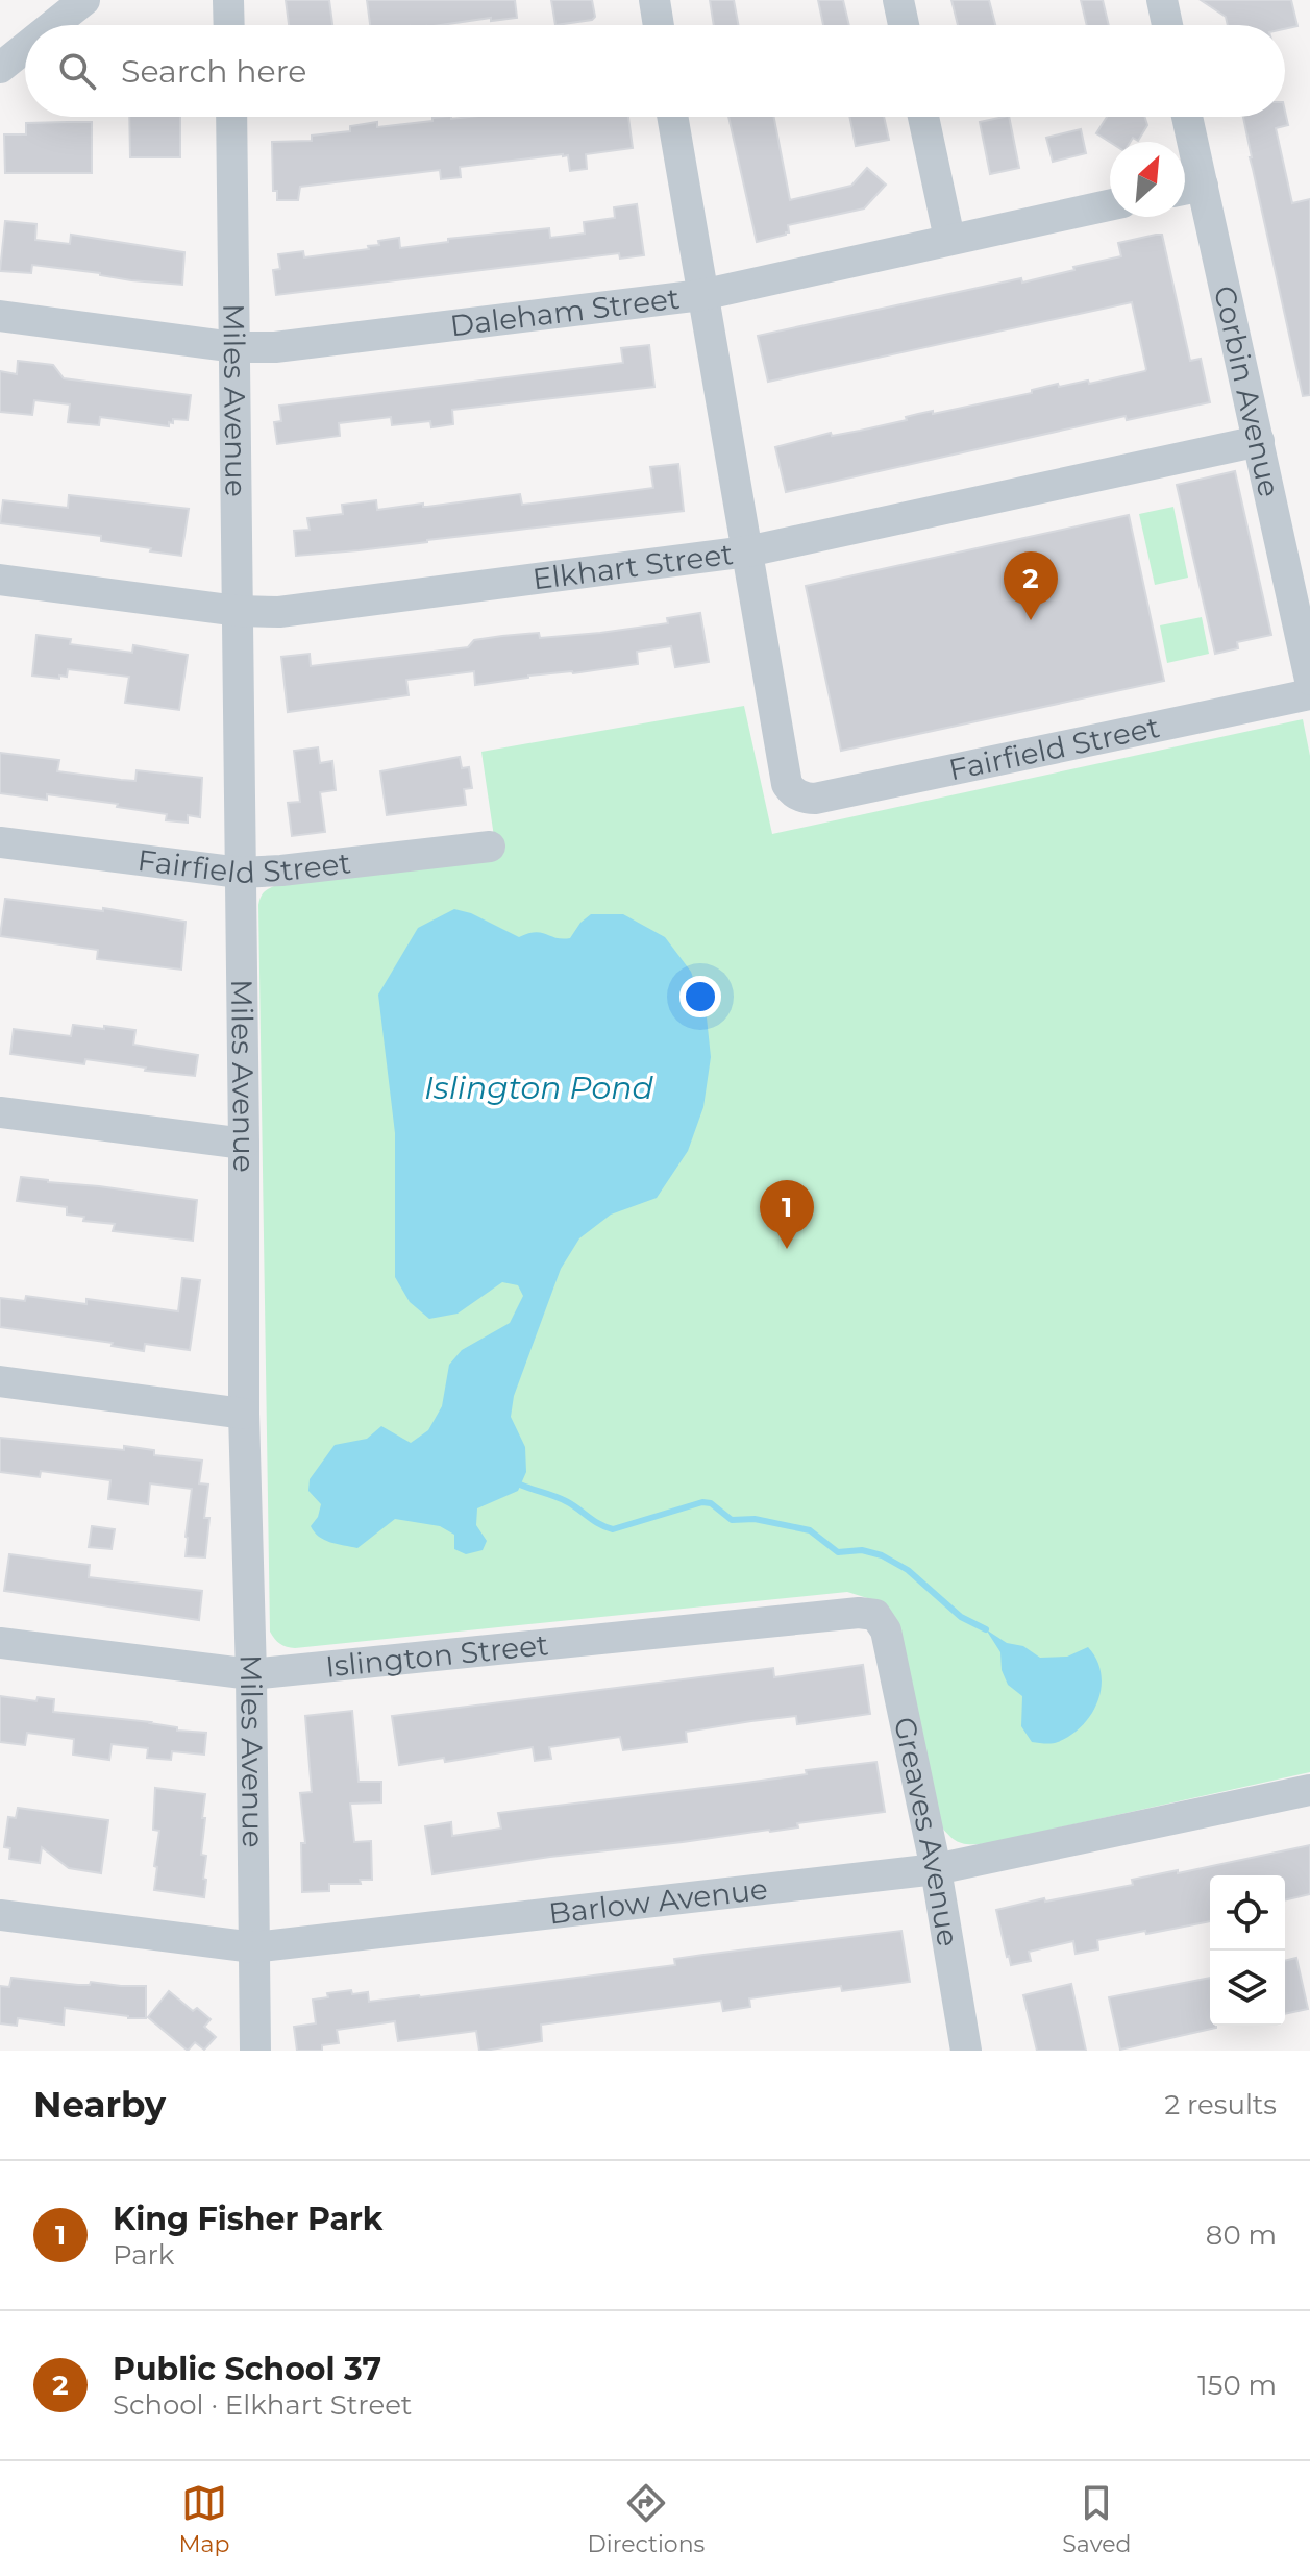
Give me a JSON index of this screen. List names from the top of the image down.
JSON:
{
  "streets": {
    "street": [
      "Daleham Street",
      "Corbin Avenue",
      "Miles Avenue",
      "Elkhart Street",
      "Fairfield Street",
      "Islington Street",
      "Greaves Avenue",
      "Barlow Avenue"
    ]
  },
  "crossings": [
    ["Daleham Street", "Miles Avenue"],
    ["Corbin Avenue", "Elkhart Street"],
    ["Miles Avenue", "Elkhart Street"],
    ["Miles Avenue", "Fairfield Street"],
    ["Miles Avenue", "Islington Street"],
    ["Miles Avenue", "Barlow Avenue"],
    ["Elkhart Street", "Fairfield Street"],
    ["Islington Street", "Greaves Avenue"],
    ["Greaves Avenue", "Barlow Avenue"]
  ],
  "water": ["Islington Pond"],
  "north": "top right",
  "page": {
    "search": "Search here",
    "pins": ["2", "1"],
    "heading": ["Nearby", "2 results"],
    "list": [
      {
        "mark": "1",
        "name": "King Fisher Park",
        "note": "Park",
        "value": "80 m"
      },
      {
        "mark": "2",
        "name": "Public School 37",
        "note": "School · Elkhart Street",
        "value": "150 m"
      }
    ],
    "nav": ["Map", "Directions", "Saved"]
  }
}
